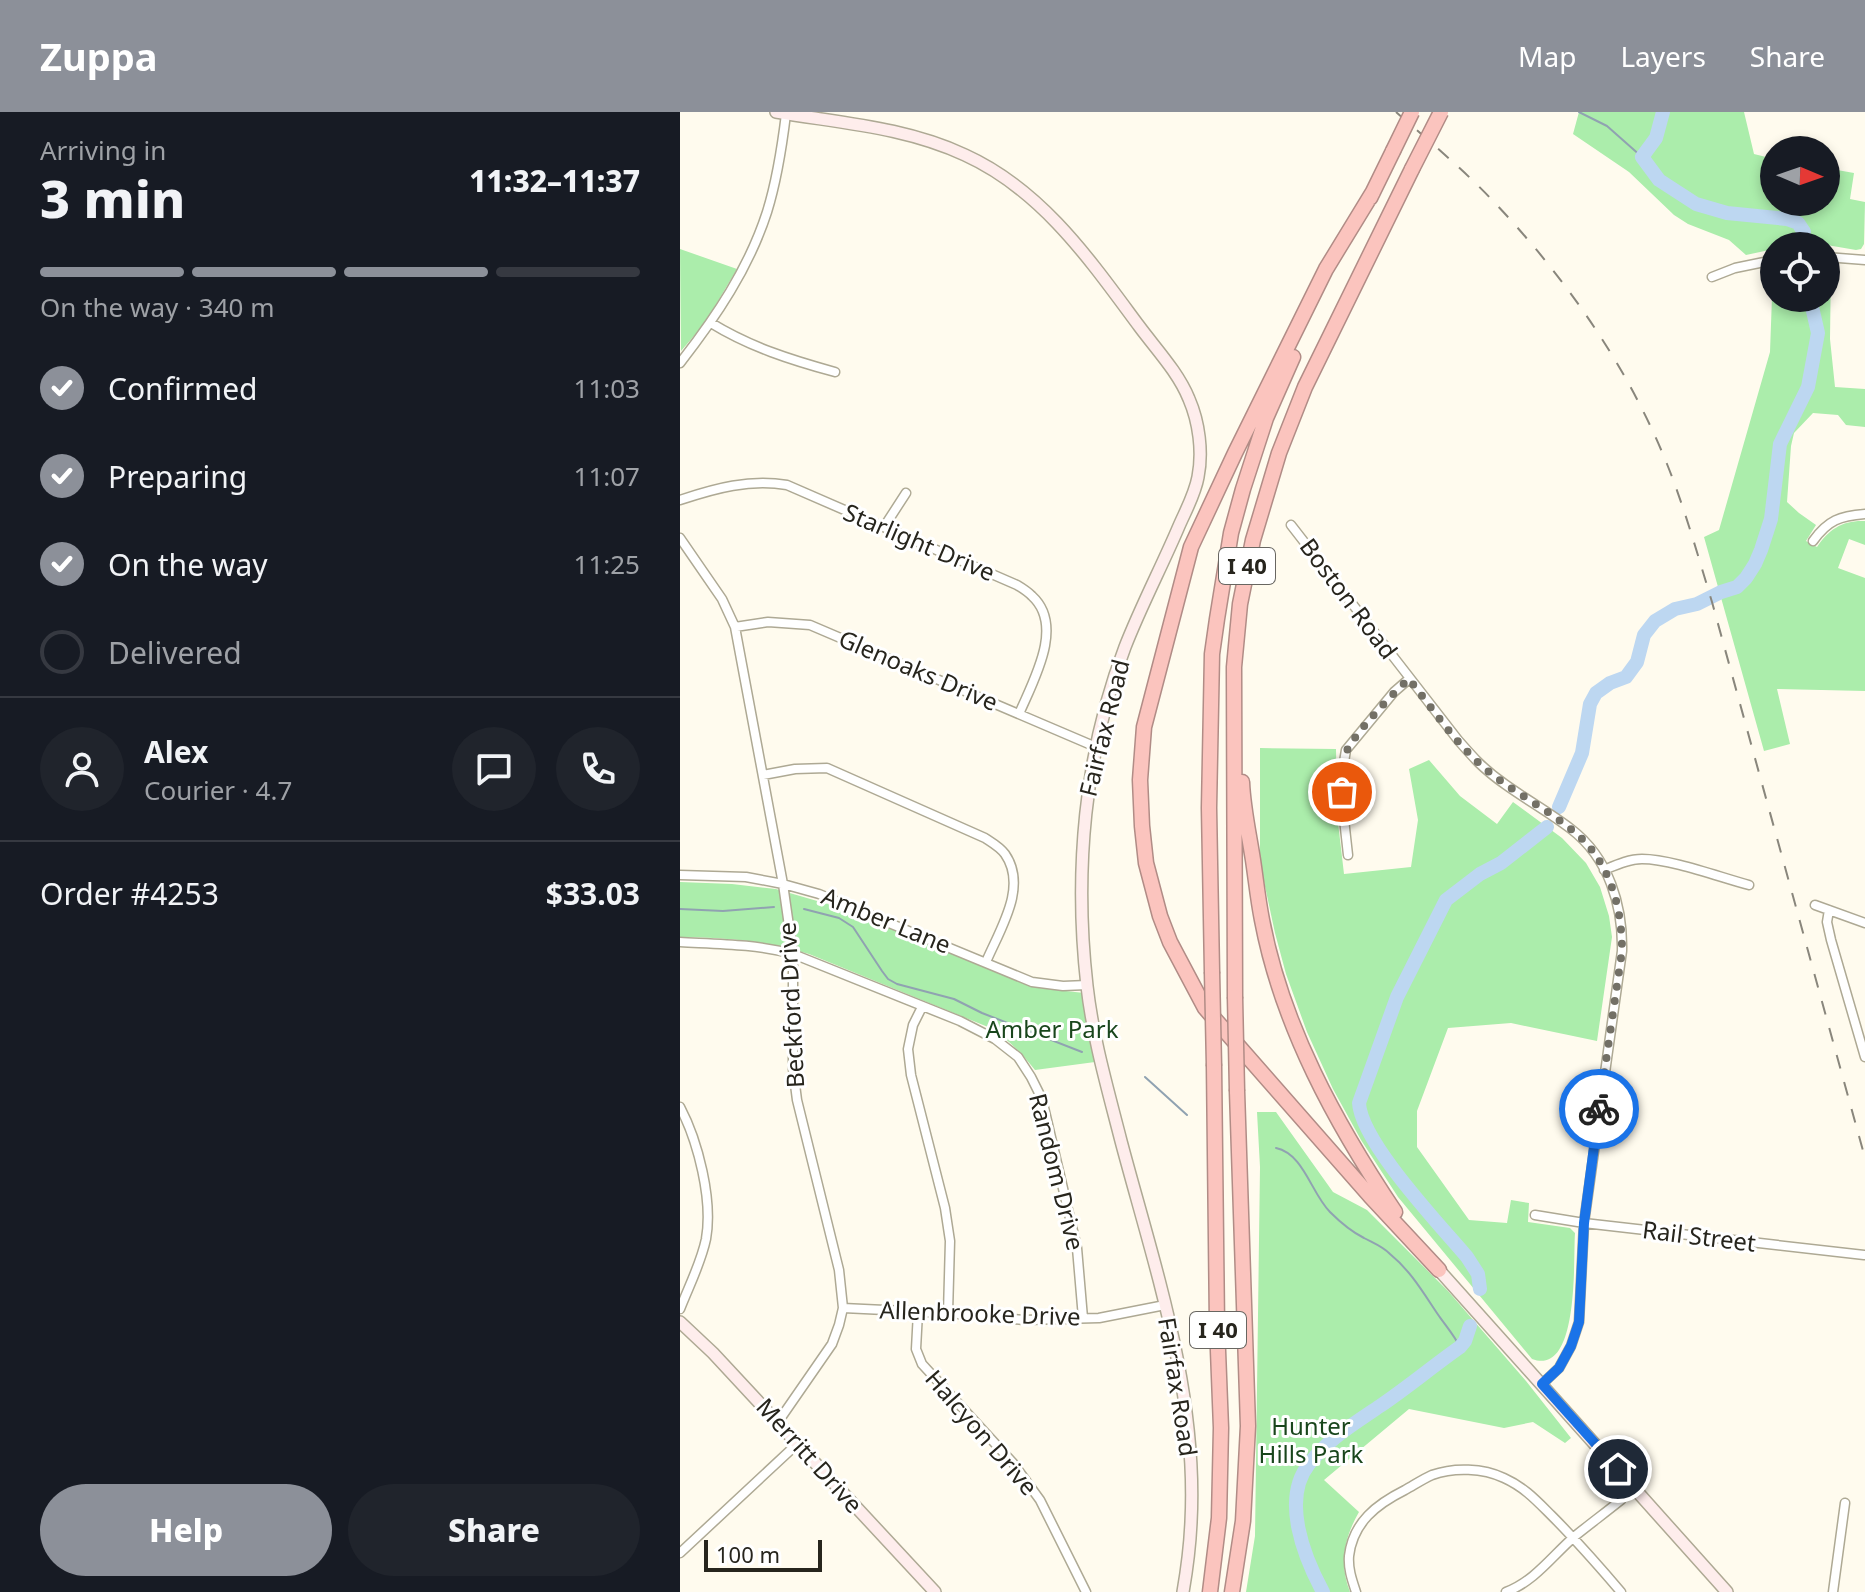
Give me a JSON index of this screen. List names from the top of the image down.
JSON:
{
  "streets": {
    "highway": ["I 40"],
    "street": [
      "Starlight Drive",
      "Boston Road",
      "Glenoaks Drive",
      "Fairfax Road",
      "Amber Lane",
      "Beckford Drive",
      "Random Drive",
      "Rail Street",
      "Allenbrooke Drive",
      "Halcyon Drive",
      "Merritt Drive"
    ]
  },
  "crossings": [
    ["Starlight Drive", "Glenoaks Drive"],
    ["Boston Road", "Rail Street"],
    ["Glenoaks Drive", "Fairfax Road"],
    ["Glenoaks Drive", "Beckford Drive"],
    ["Fairfax Road", "Amber Lane"],
    ["Fairfax Road", "Allenbrooke Drive"],
    ["Amber Lane", "Beckford Drive"],
    ["Beckford Drive", "Random Drive"],
    ["Beckford Drive", "Allenbrooke Drive"],
    ["Beckford Drive", "Merritt Drive"],
    ["Random Drive", "Allenbrooke Drive"],
    ["Allenbrooke Drive", "Halcyon Drive"]
  ],
  "parks": ["Amber Park", "Hunter Hills Park"],
  "scale_bar": "100 m",
  "north": "right",
  "page": {
    "header": "Zuppa",
    "nav": ["Map", "Layers", "Share"],
    "heading": ["3 min", "Arriving in", "11:32–11:37"],
    "panel": [
      "Alex",
      "Courier · 4.7",
      "Order #4253",
      "$33.03"
    ],
    "bar": "On the way · 340 m",
    "list": [
      ["Confirmed", "11:03"],
      ["Preparing", "11:07"],
      ["On the way", "11:25"],
      "Delivered"
    ],
    "buttons": ["Help", "Share"],
    "scale": "100 m"
  }
}
